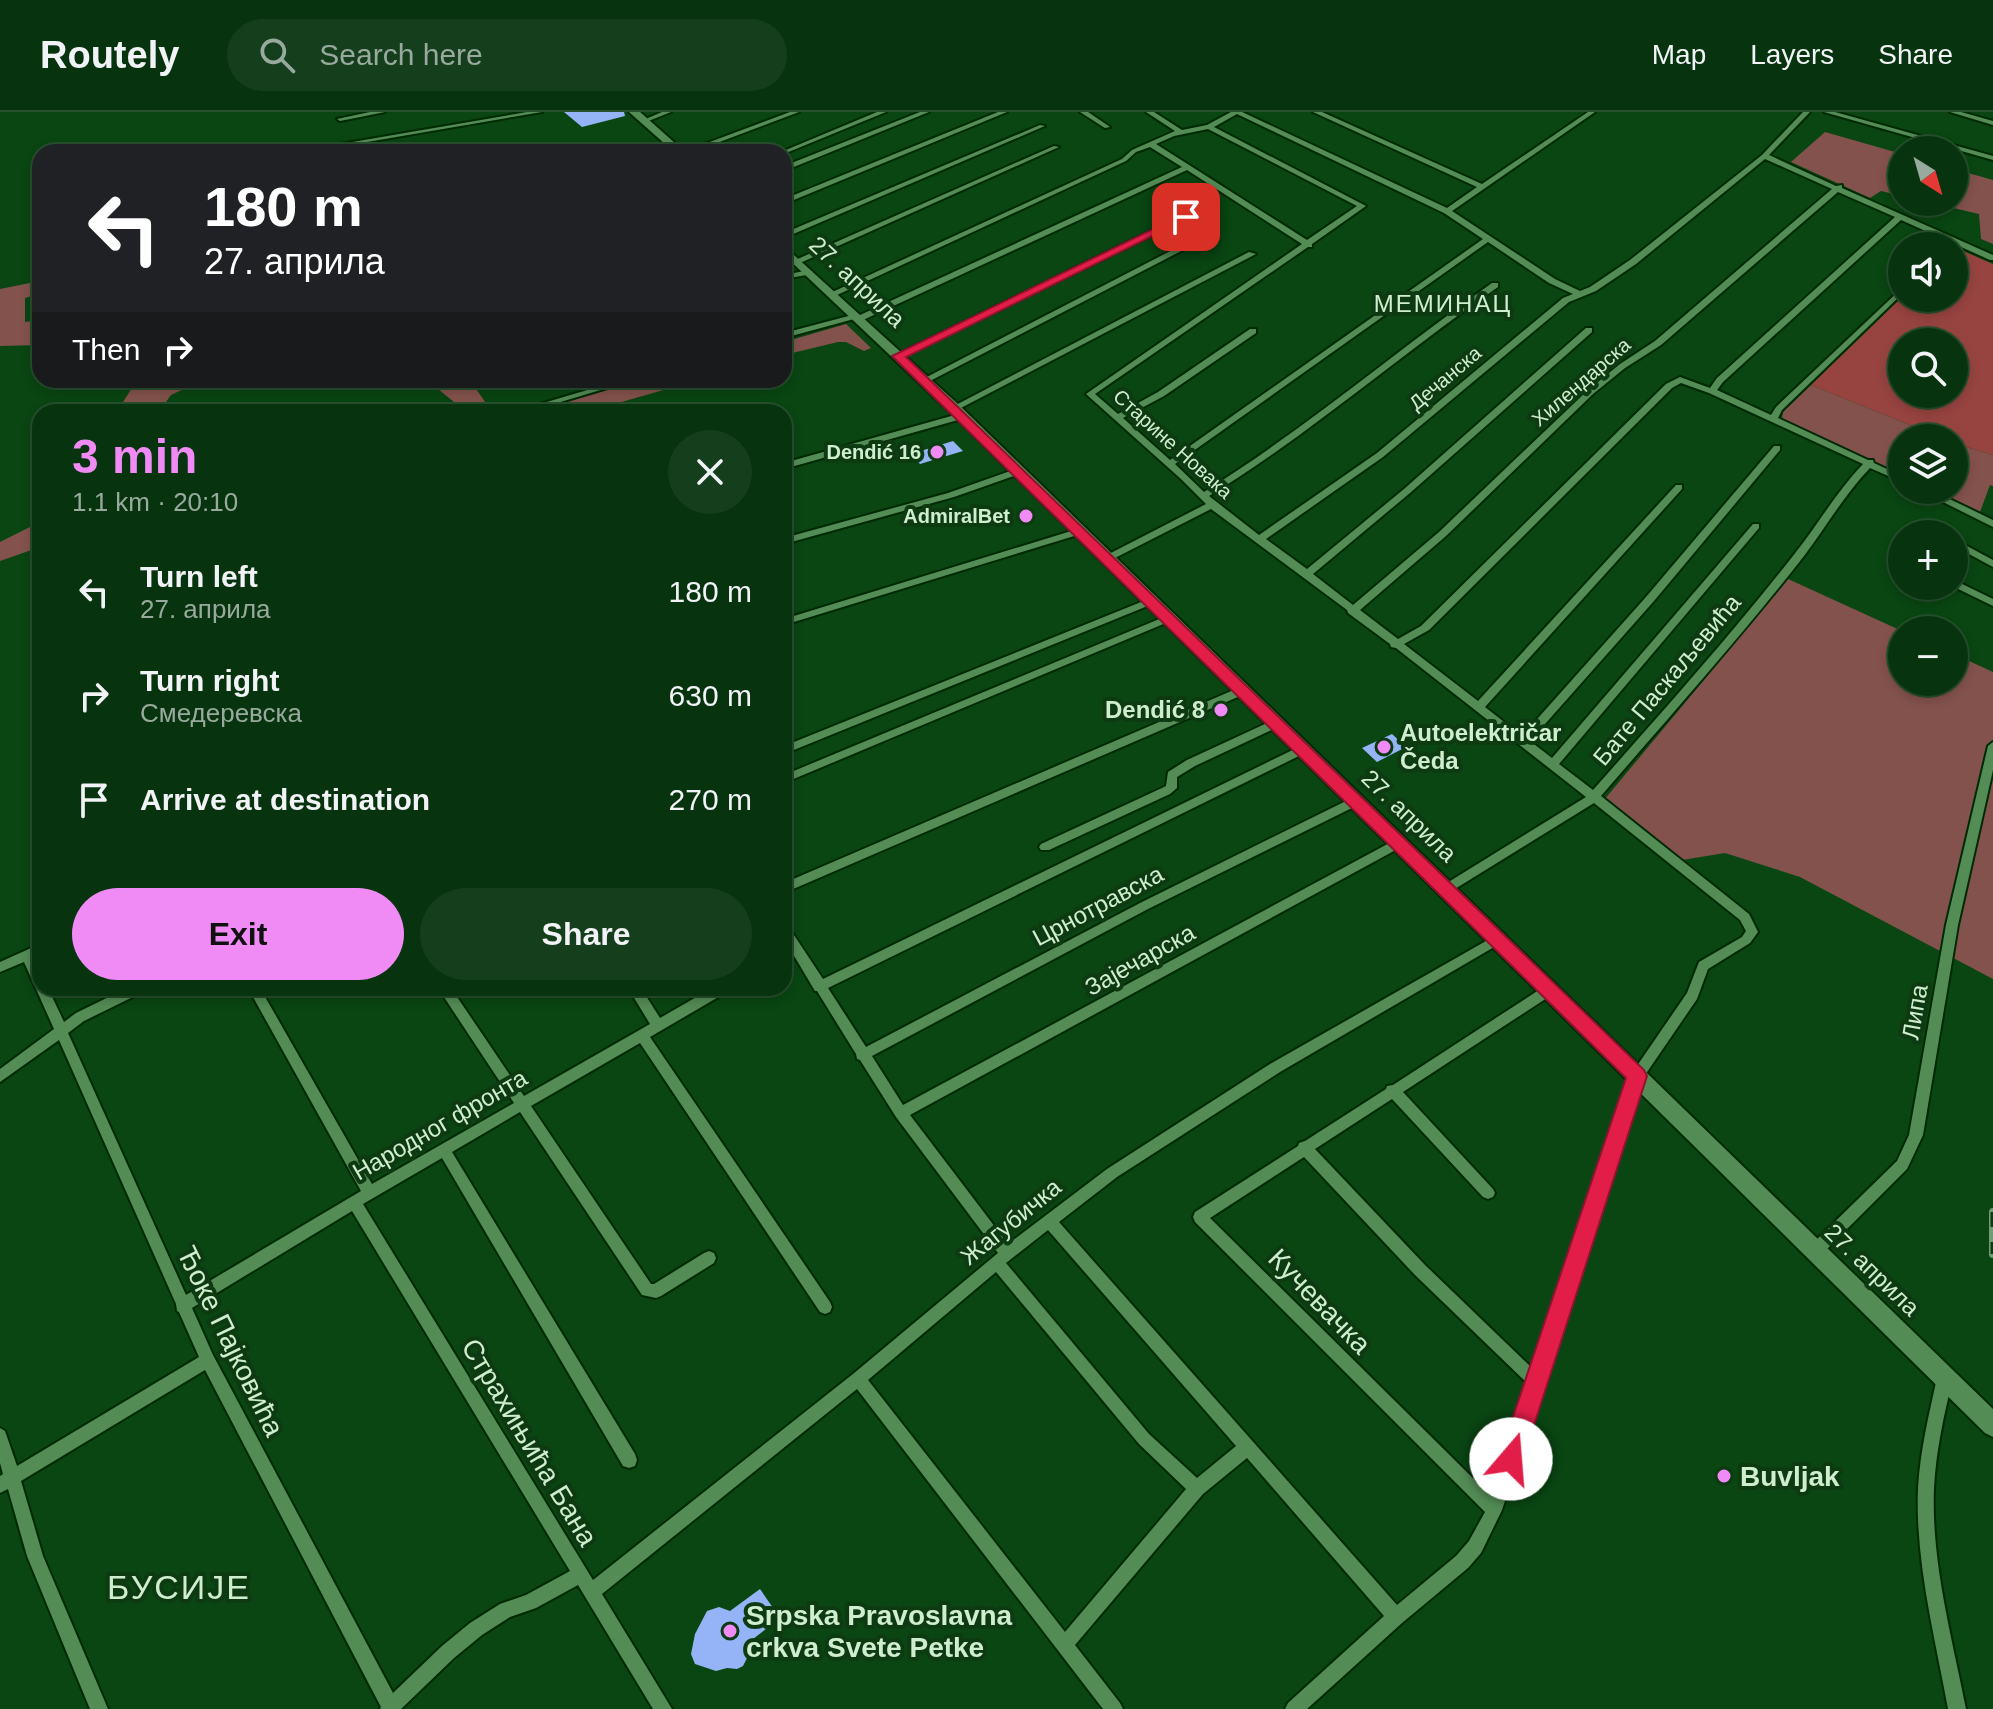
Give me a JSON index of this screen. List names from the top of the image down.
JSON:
{
  "streets": {
    "main road": ["27. априла"],
    "street": [
      "Дечанска",
      "Хилендарска",
      "Старине Новака",
      "Бате Паскаљевића",
      "Црнотравска",
      "Зајечарска",
      "Липа",
      "Народног фронта",
      "Жагубичка",
      "Кучевачка",
      "Ђоке Пајковића",
      "Страхињића Бана"
    ]
  },
  "crossings": [
    ["27. априла", "Бате Паскаљевића"],
    ["27. априла", "Црнотравска"],
    ["27. априла", "Зајечарска"],
    ["27. априла", "Липа"],
    ["27. априла", "Жагубичка"],
    ["27. априла", "Кучевачка"],
    ["Дечанска", "Старине Новака"],
    ["Хилендарска", "Старине Новака"],
    ["Старине Новака", "Бате Паскаљевића"],
    ["Народног фронта", "Ђоке Пајковића"],
    ["Народног фронта", "Страхињића Бана"],
    ["Жагубичка", "Страхињића Бана"]
  ],
  "districts": ["МЕМИНАЦ", "БУСИЈЕ"],
  "places": [
    "Dendić 16",
    "AdmiralBet",
    "Dendić 8",
    "Autoelektričar Čeda",
    "Buvljak",
    "Srpska Pravoslavna crkva Svete Petke"
  ],
  "north": "bottom right",
  "page": {
    "header": "Routely",
    "search": "Search here",
    "nav": ["Map", "Layers", "Share"],
    "map_buttons": ["+", "−"],
    "turn": ["180 m", "27. априла"],
    "then": "Then",
    "heading": ["3 min", "1.1 km · 20:10"],
    "list": [
      {
        "name": "Turn left",
        "note": "27. априла",
        "value": "180 m"
      },
      {
        "name": "Turn right",
        "note": "Смедеревска",
        "value": "630 m"
      },
      {
        "name": "Arrive at destination",
        "value": "270 m"
      }
    ],
    "buttons": ["Exit", "Share"]
  }
}
